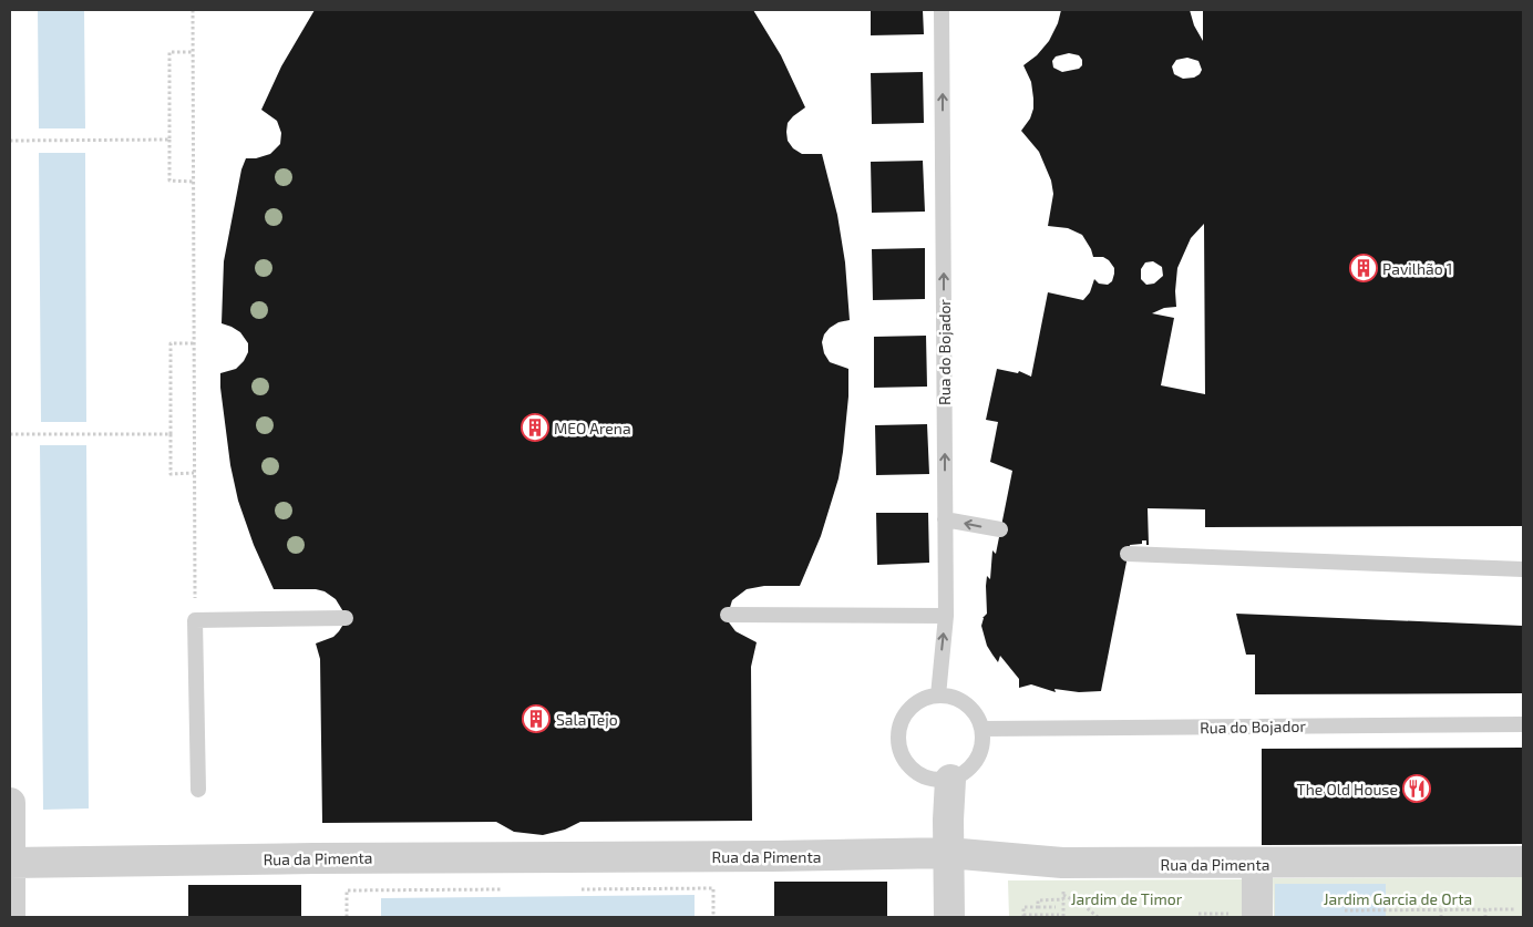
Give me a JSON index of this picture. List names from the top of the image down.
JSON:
{
  "streets": {
    "street": ["Rua da Pimenta"],
    "lane": ["Rua do Bojador"]
  },
  "one_way": ["Rua do Bojador"],
  "parks": ["Jardim de Timor", "Jardim Garcia de Orta"],
  "places": {
    "building": ["Pavilhão 1", "MEO Arena", "Sala Tejo"],
    "restaurant": ["The Old House"]
  }
}
